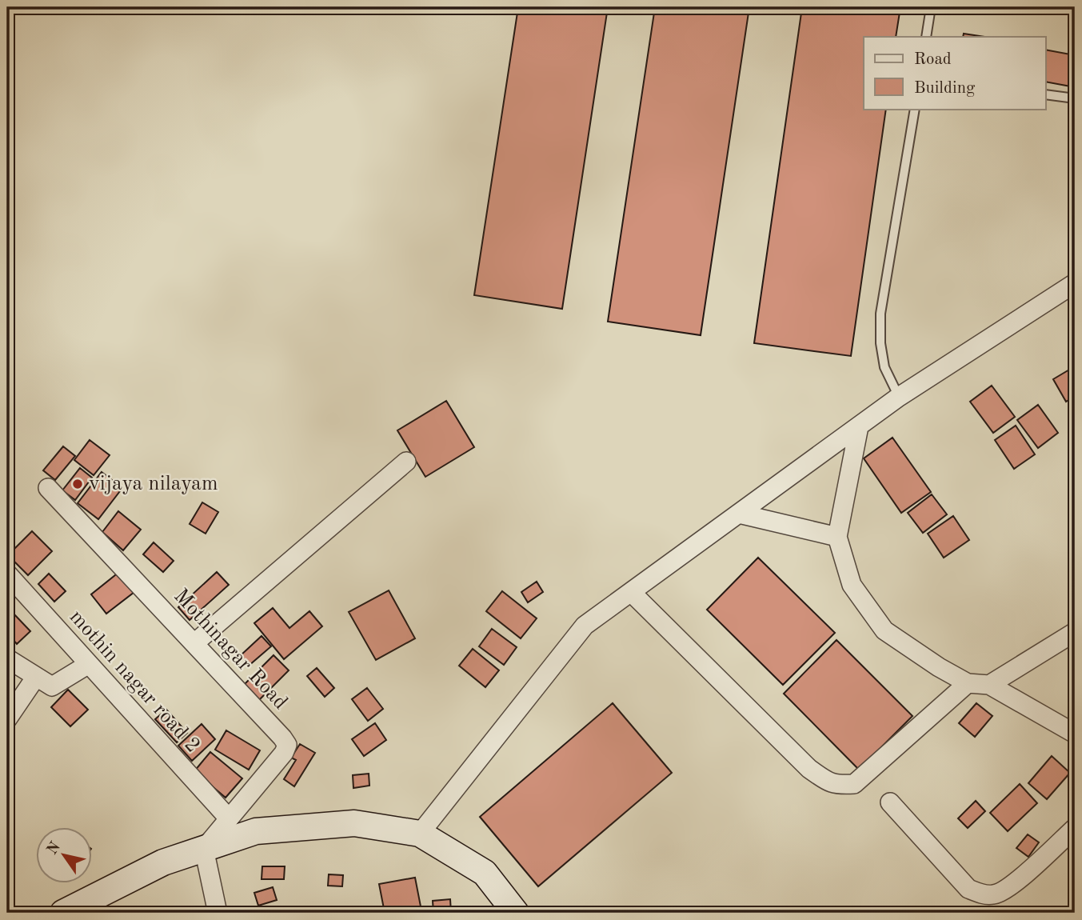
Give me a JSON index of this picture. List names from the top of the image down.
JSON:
{
  "streets": {
    "street": ["Mothinagar Road", "mothin nagar road 2"]
  },
  "crossings": [
    ["Mothinagar Road", "mothin nagar road 2"]
  ],
  "places": ["vijaya nilayam"],
  "legend": ["Road", "Building"],
  "north": "top left"
}
